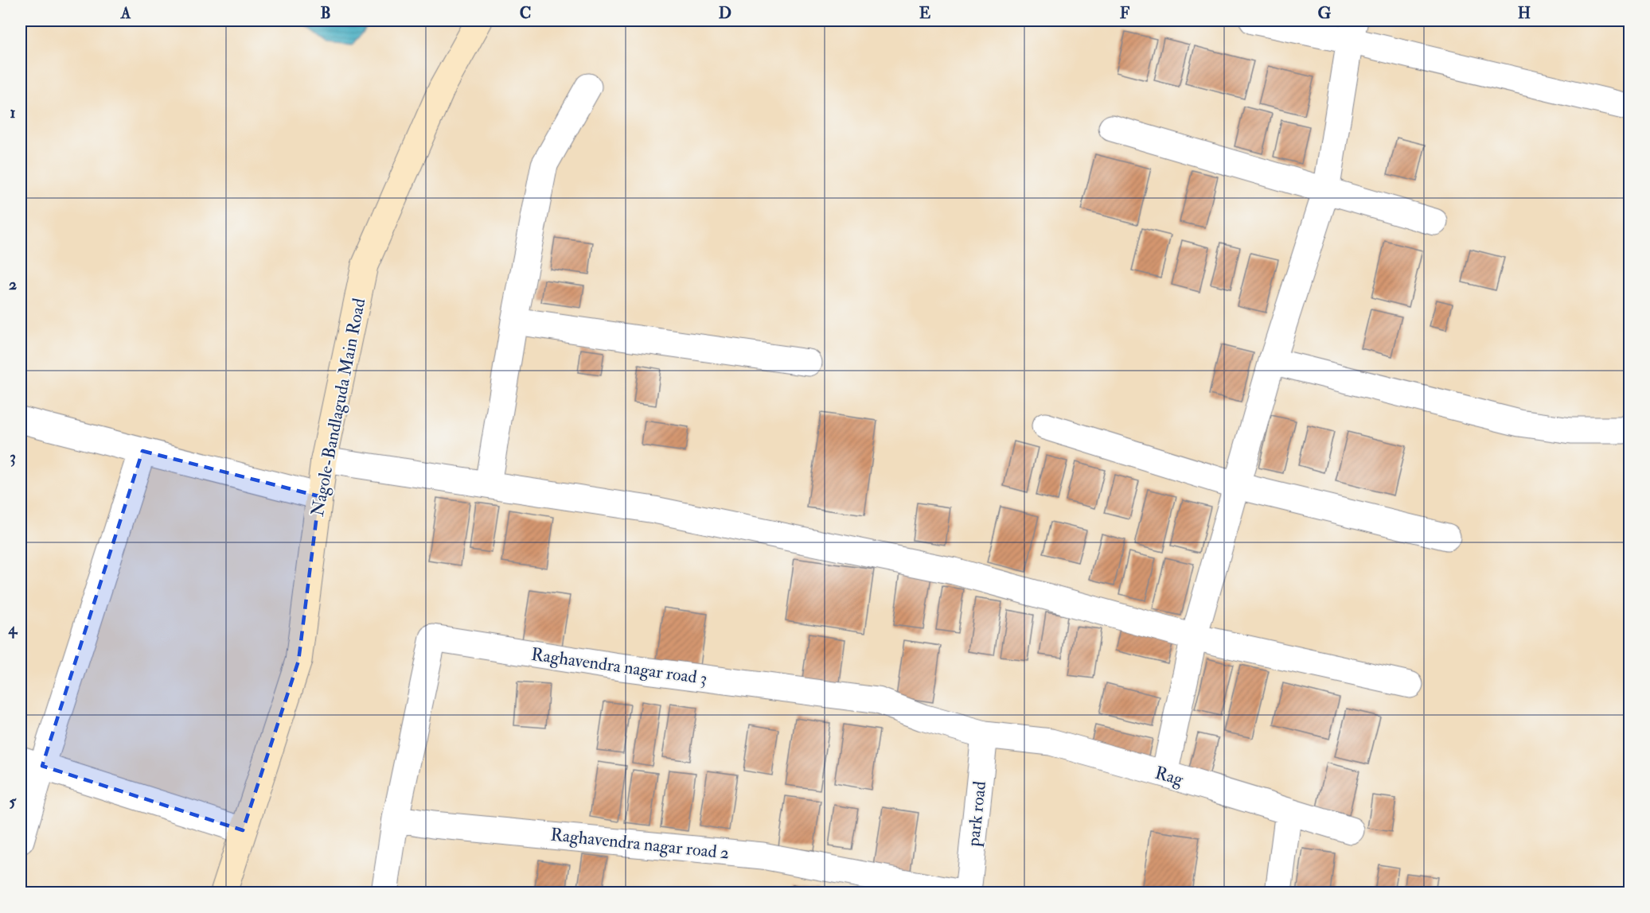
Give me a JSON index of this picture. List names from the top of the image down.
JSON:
{
  "streets": {
    "street": [
      "Nagole-Bandlaguda Main Road",
      "Raghavendra nagar road 3",
      "Rag",
      "park road",
      "Raghavendra nagar road 2"
    ]
  },
  "crossings": [
    ["Raghavendra nagar road 3", "Rag"],
    ["Raghavendra nagar road 3", "park road"],
    ["Raghavendra nagar road 3", "Raghavendra nagar road 2"],
    ["Rag", "park road"]
  ],
  "grid": {
    "columns": [
      "A",
      "B",
      "C",
      "D",
      "E",
      "F",
      "G",
      "H"
    ],
    "rows": [
      "1",
      "2",
      "3",
      "4",
      "5"
    ]
  }
}
